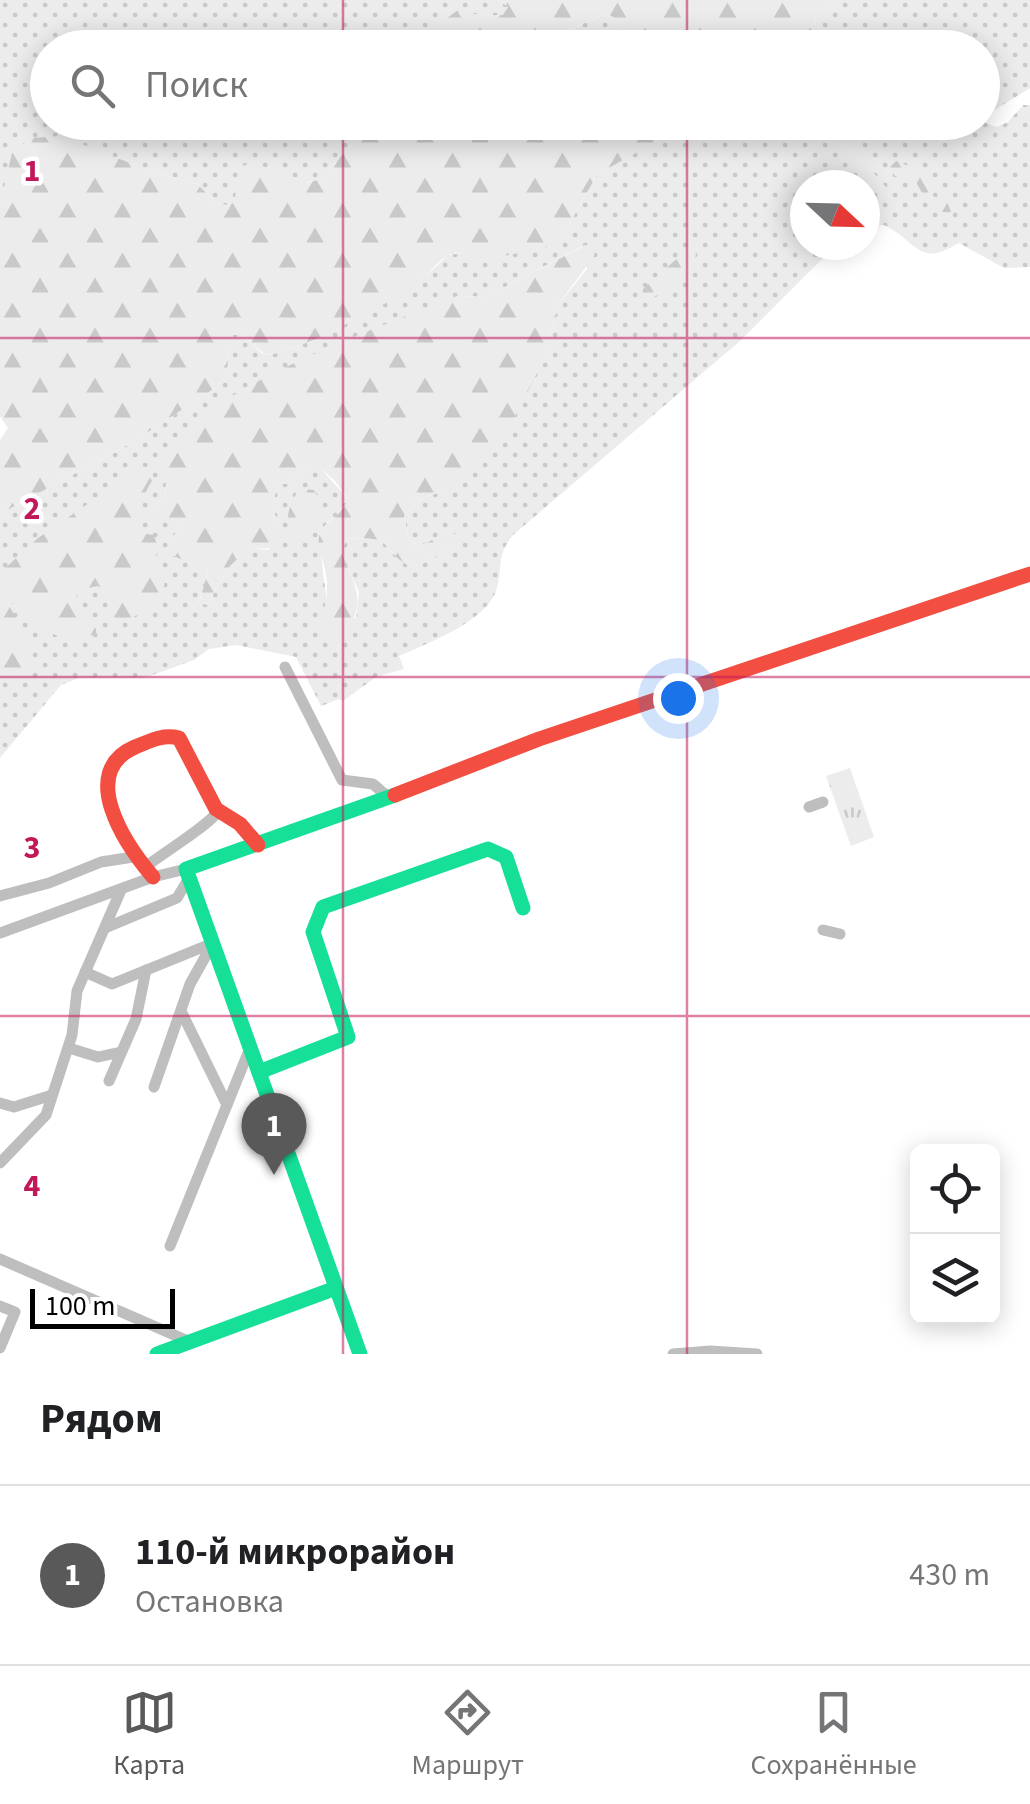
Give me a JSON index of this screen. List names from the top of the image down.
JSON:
{
  "scale_bar": "100 m",
  "north": "right",
  "page": {
    "search": "Поиск",
    "pins": "1",
    "scale": "100 m",
    "heading": "Рядом",
    "list": [
      {
        "mark": "1",
        "name": "110-й микрорайон",
        "note": "Остановка",
        "value": "430 m"
      }
    ],
    "nav": ["Карта", "Маршрут", "Сохранённые"]
  },
  "grid": {
    "rows": [
      "1",
      "2",
      "3",
      "4"
    ]
  }
}
